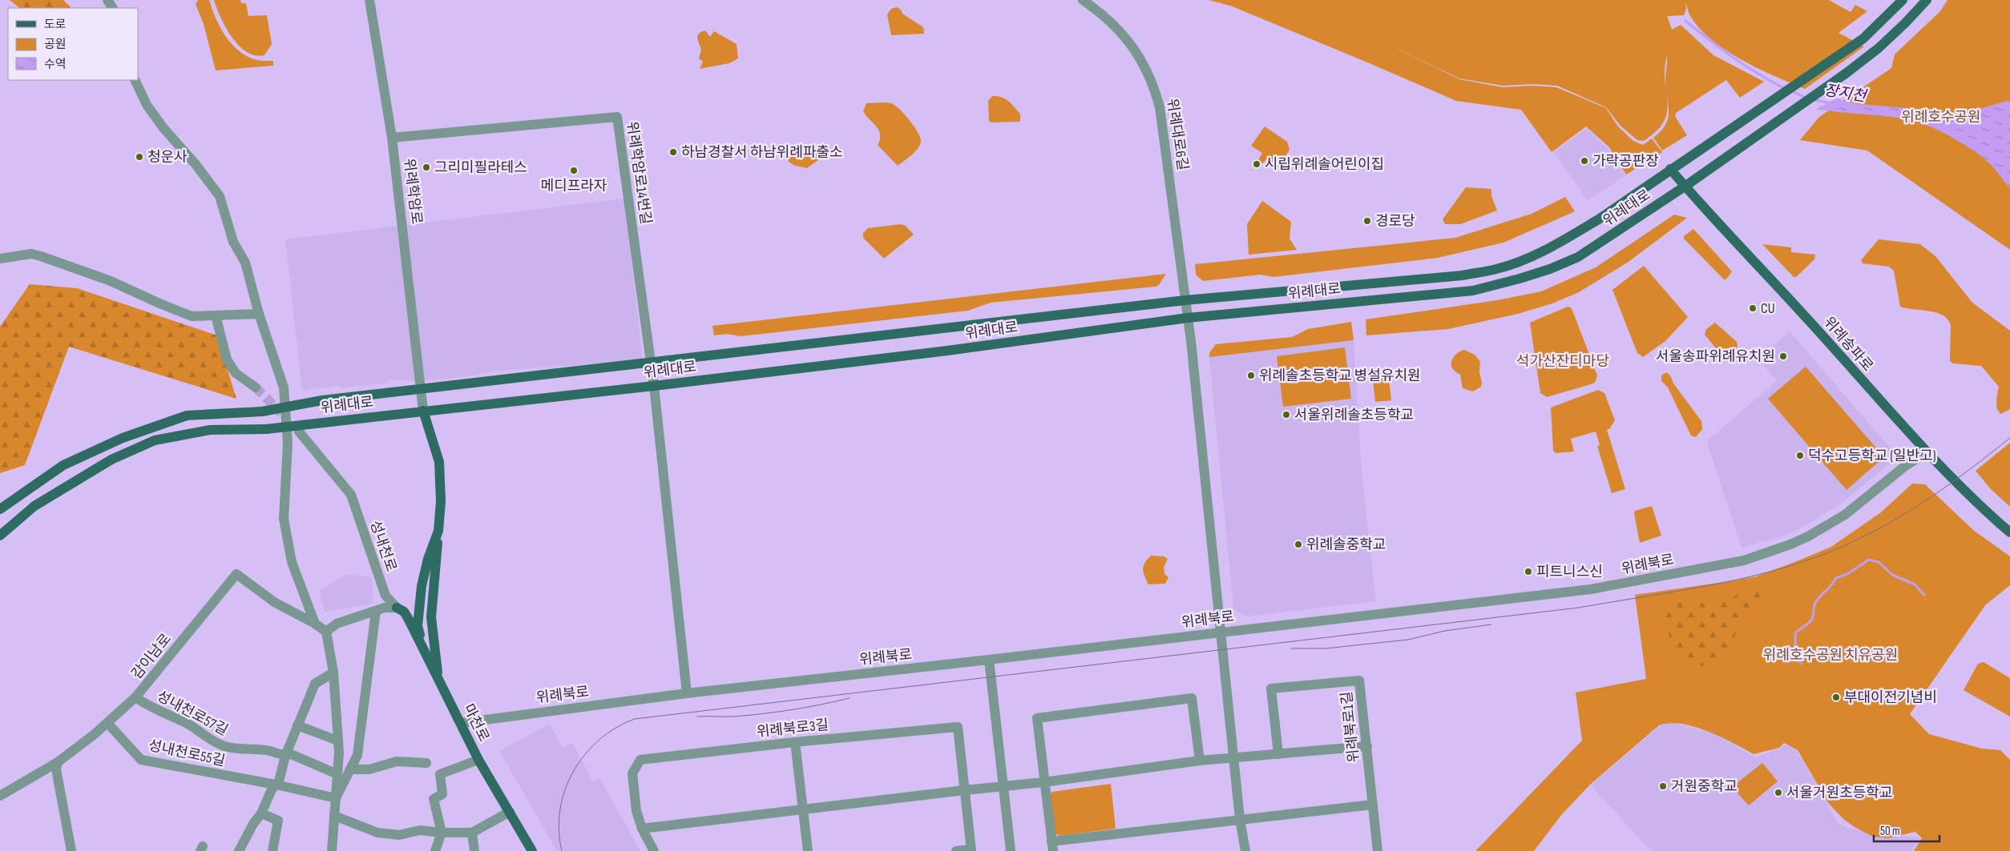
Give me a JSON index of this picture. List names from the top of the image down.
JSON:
{
  "streets": {
    "main road": ["위례대로", "위례송파로", "마천로"],
    "street": [
      "위례대로6길",
      "위례학암로14번길",
      "위례학암로",
      "성내천로",
      "위례북로",
      "감이남로",
      "성내천로57길",
      "위례북로1길",
      "위례북로3길",
      "성내천로55길"
    ]
  },
  "crossings": [
    ["위례대로6길", "위례대로"],
    ["위례대로6길", "위례북로"],
    ["위례학암로14번길", "위례학암로"],
    ["위례학암로14번길", "위례대로"],
    ["위례학암로14번길", "위례북로"],
    ["위례학암로", "위례대로"],
    ["위례대로", "위례송파로"],
    ["위례송파로", "위례북로"],
    ["성내천로", "마천로"],
    ["위례북로", "마천로"],
    ["감이남로", "성내천로57길"],
    ["감이남로", "성내천로55길"]
  ],
  "water": ["장지천"],
  "parks": ["위례호수공원", "석가산잔디마당", "위례호수공원 치유공원"],
  "places": [
    "하남경찰서 하남위례파출소",
    "청운사",
    "가락공판장",
    "시립위례솔어린이집",
    "그리미필라테스",
    "메디프라자",
    "경로당",
    "CU",
    "서울송파위례유치원",
    "위례솔초등학교 병설유치원",
    "서울위례솔초등학교",
    "덕수고등학교 (일반고)",
    "위례솔중학교",
    "피트니스신",
    "부대이전기념비",
    "거원중학교",
    "서울거원초등학교"
  ],
  "legend": ["도로", "공원", "수역"],
  "scale_bar": "50 m"
}
